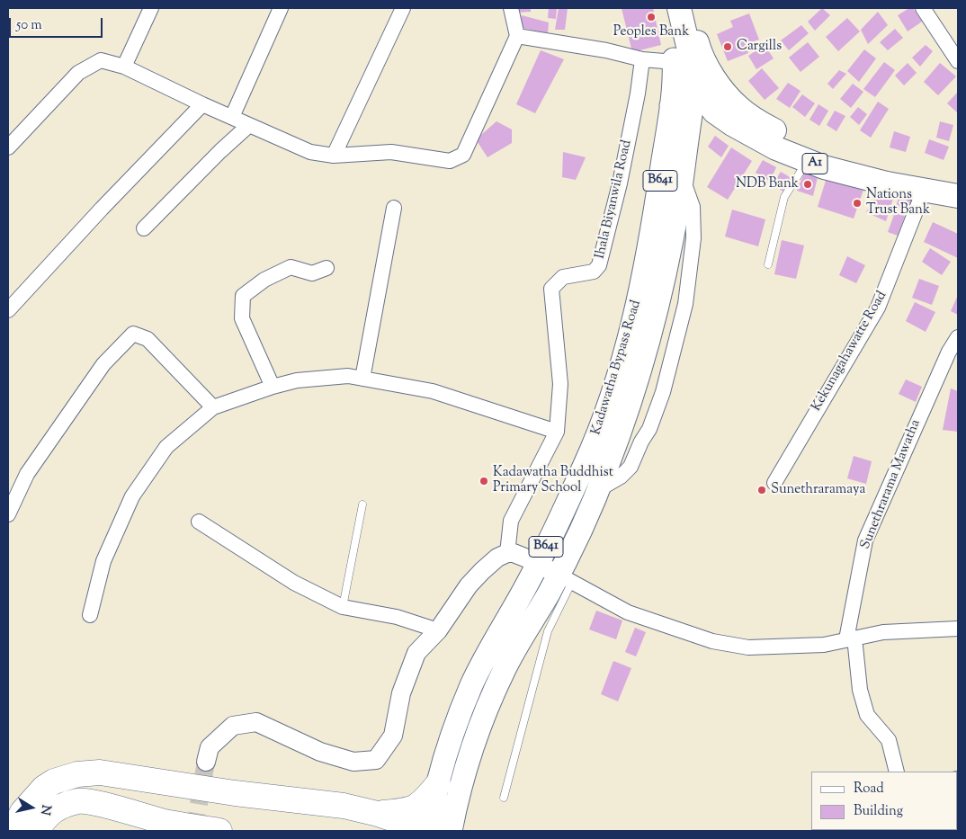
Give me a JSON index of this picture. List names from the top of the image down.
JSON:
{
  "streets": {
    "highway": ["A1"],
    "main road": ["B641", "Kadawatha Bypass Road"],
    "street": ["Ihala Biyanwila Road", "Kekunagahawatte Road", "Sunethrarama Mawatha"]
  },
  "crossings": [
    ["A1", "Kekunagahawatte Road"],
    ["A1", "Kadawatha Bypass Road"]
  ],
  "places": [
    "Peoples Bank",
    "Cargills",
    "NDB Bank",
    "Nations Trust Bank",
    "Kadawatha Buddhist Primary School",
    "Sunethraramaya"
  ],
  "legend": ["Road", "Building"],
  "scale_bar": "50 m",
  "north": "right"
}
